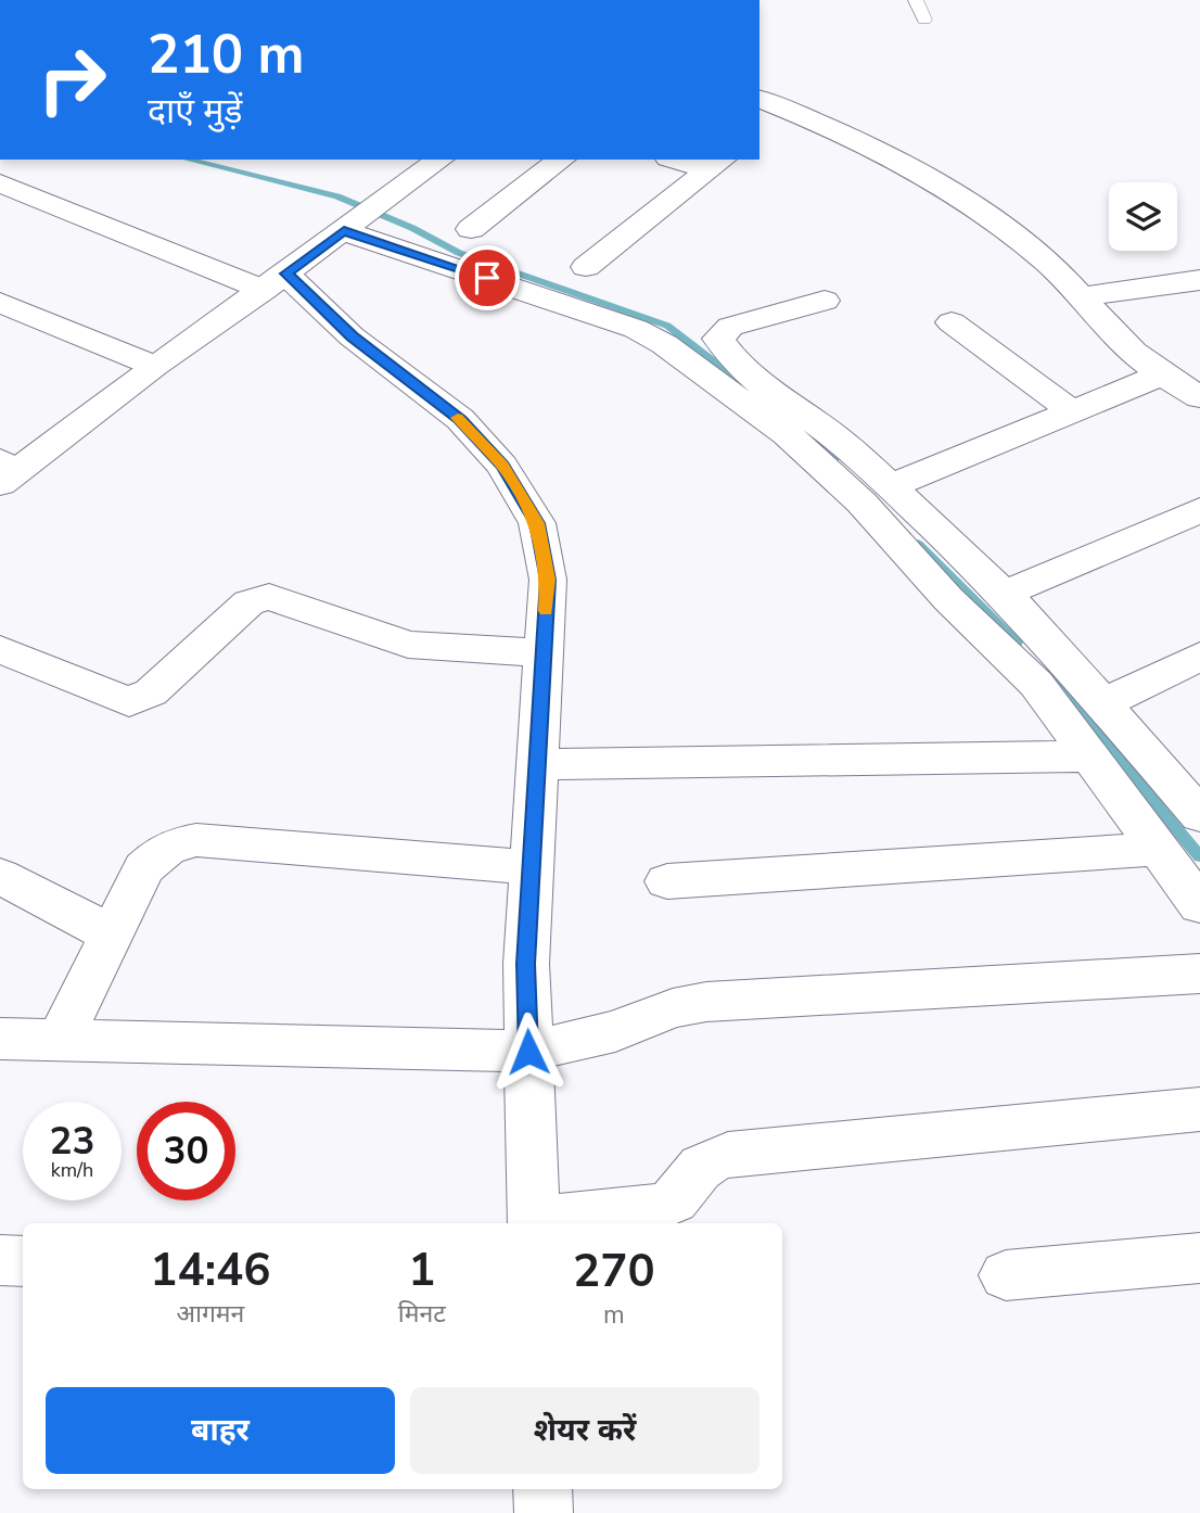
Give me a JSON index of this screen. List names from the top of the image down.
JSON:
{
  "page": {
    "turn": ["210 m", "दाएँ मुड़ें"],
    "speed": "23 km/h",
    "limit": "30",
    "eta": [
      "14:46",
      "आगमन",
      "1",
      "मिनट",
      "270",
      "m"
    ],
    "buttons": ["बाहर", "शेयर करें"]
  }
}
